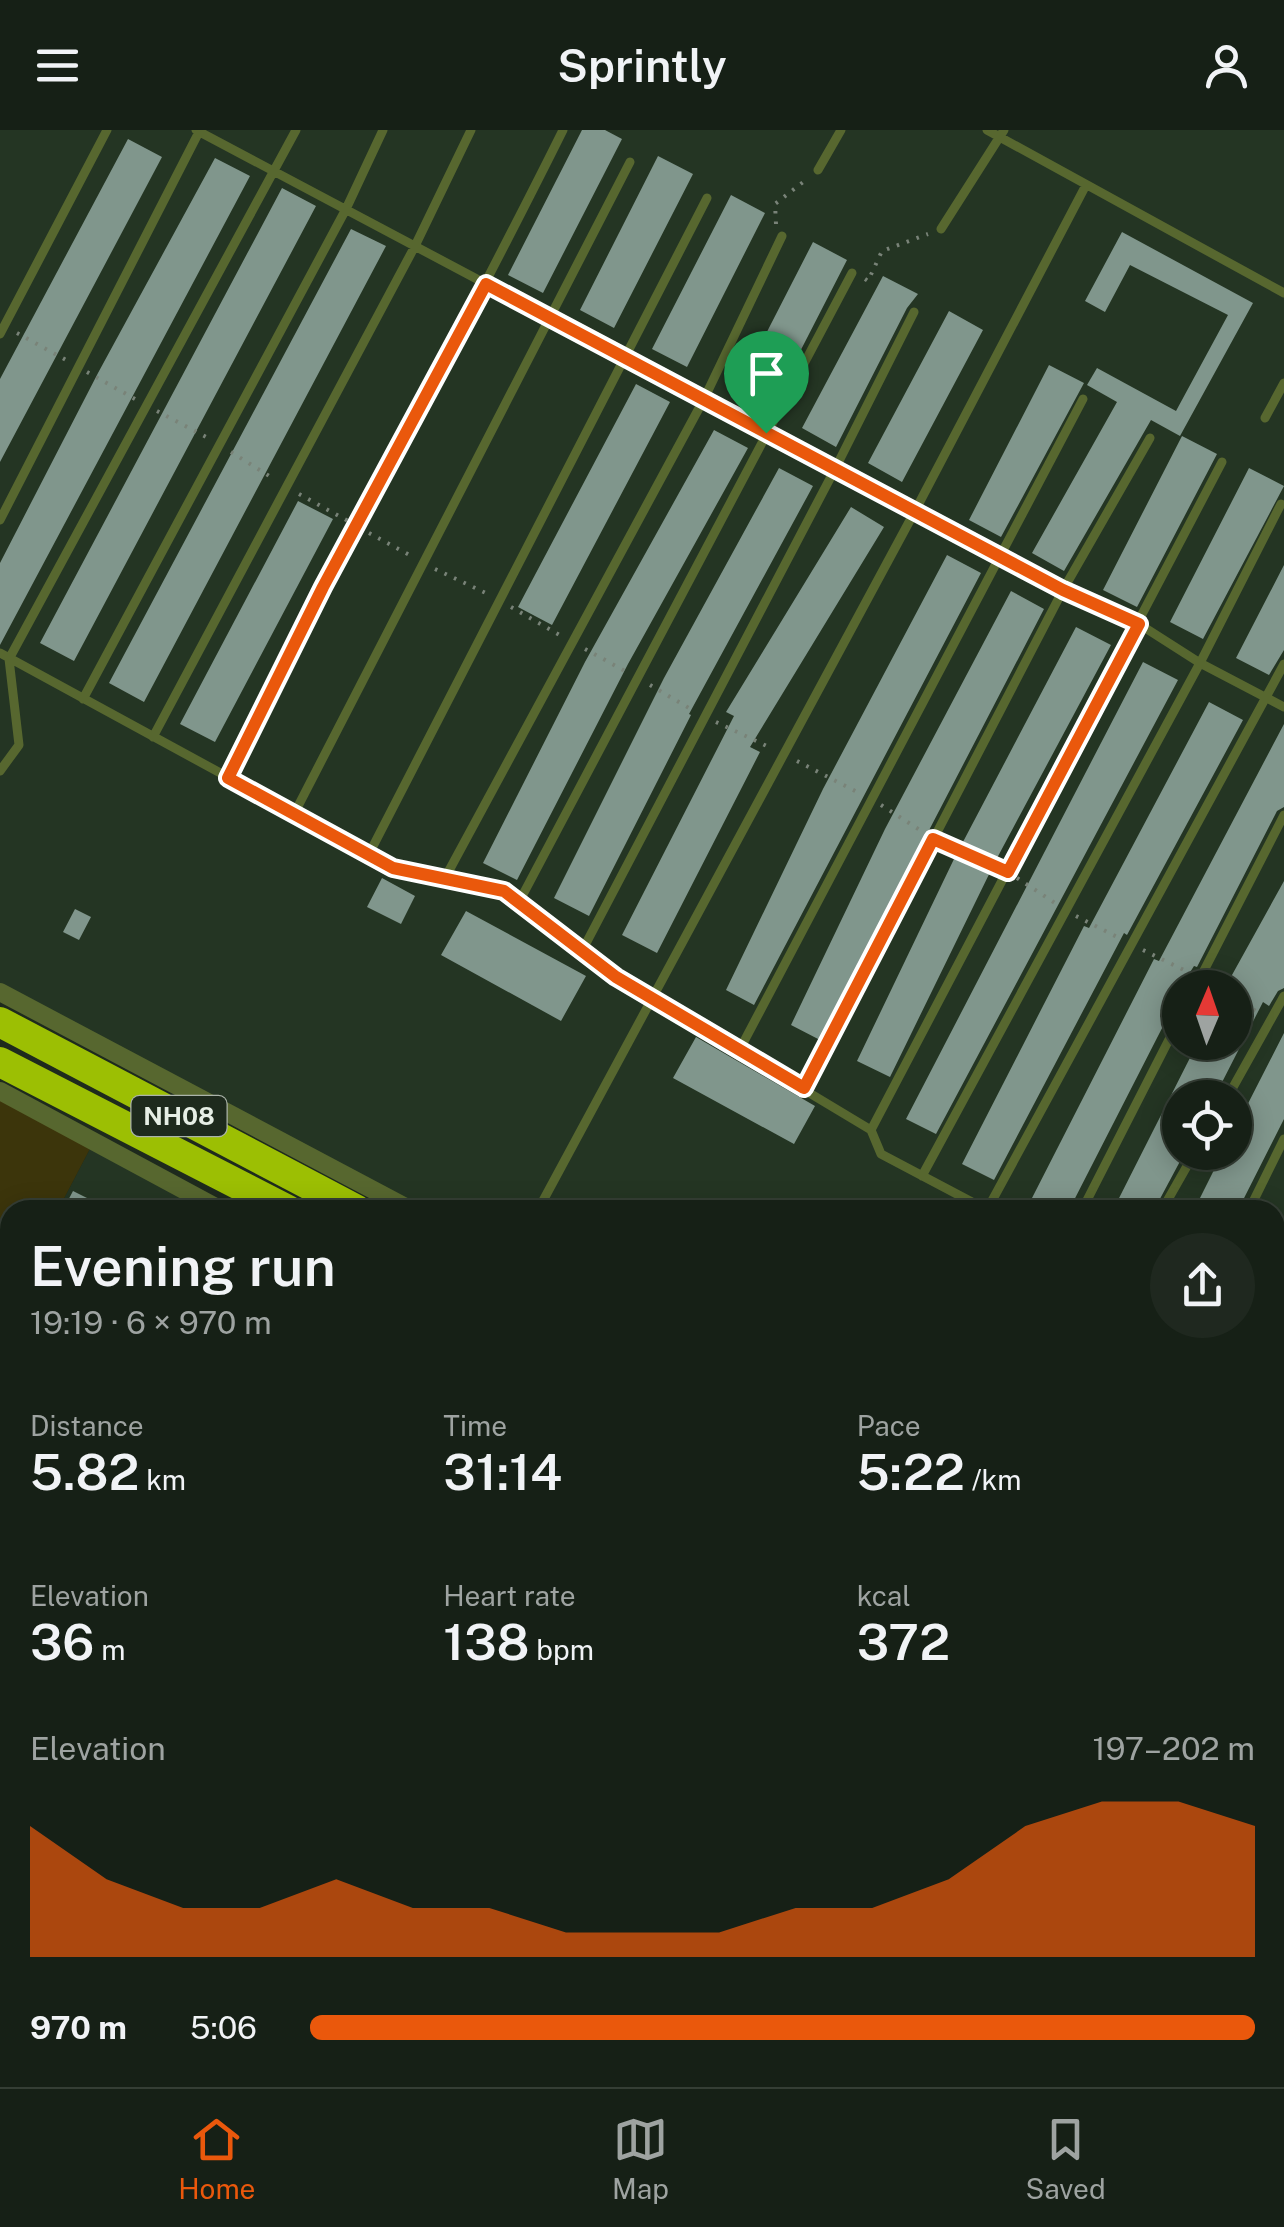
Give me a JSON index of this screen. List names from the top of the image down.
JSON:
{
  "streets": {
    "highway": ["NH08"]
  },
  "north": "top",
  "page": {
    "header": "Sprintly",
    "heading": ["Evening run", "19:19 · 6 × 970 m"],
    "stats": [
      ["Distance", "5.82 km"],
      ["Time", "31:14"],
      ["Pace", "5:22 /km"],
      ["Elevation", "36 m"],
      ["Heart rate", "138 bpm"],
      ["kcal", "372"]
    ],
    "chart": ["Elevation", "197–202 m"],
    "list": [
      {
        "name": "970 m",
        "note": "5:06"
      }
    ],
    "tabs": ["Home", "Map", "Saved"]
  }
}
